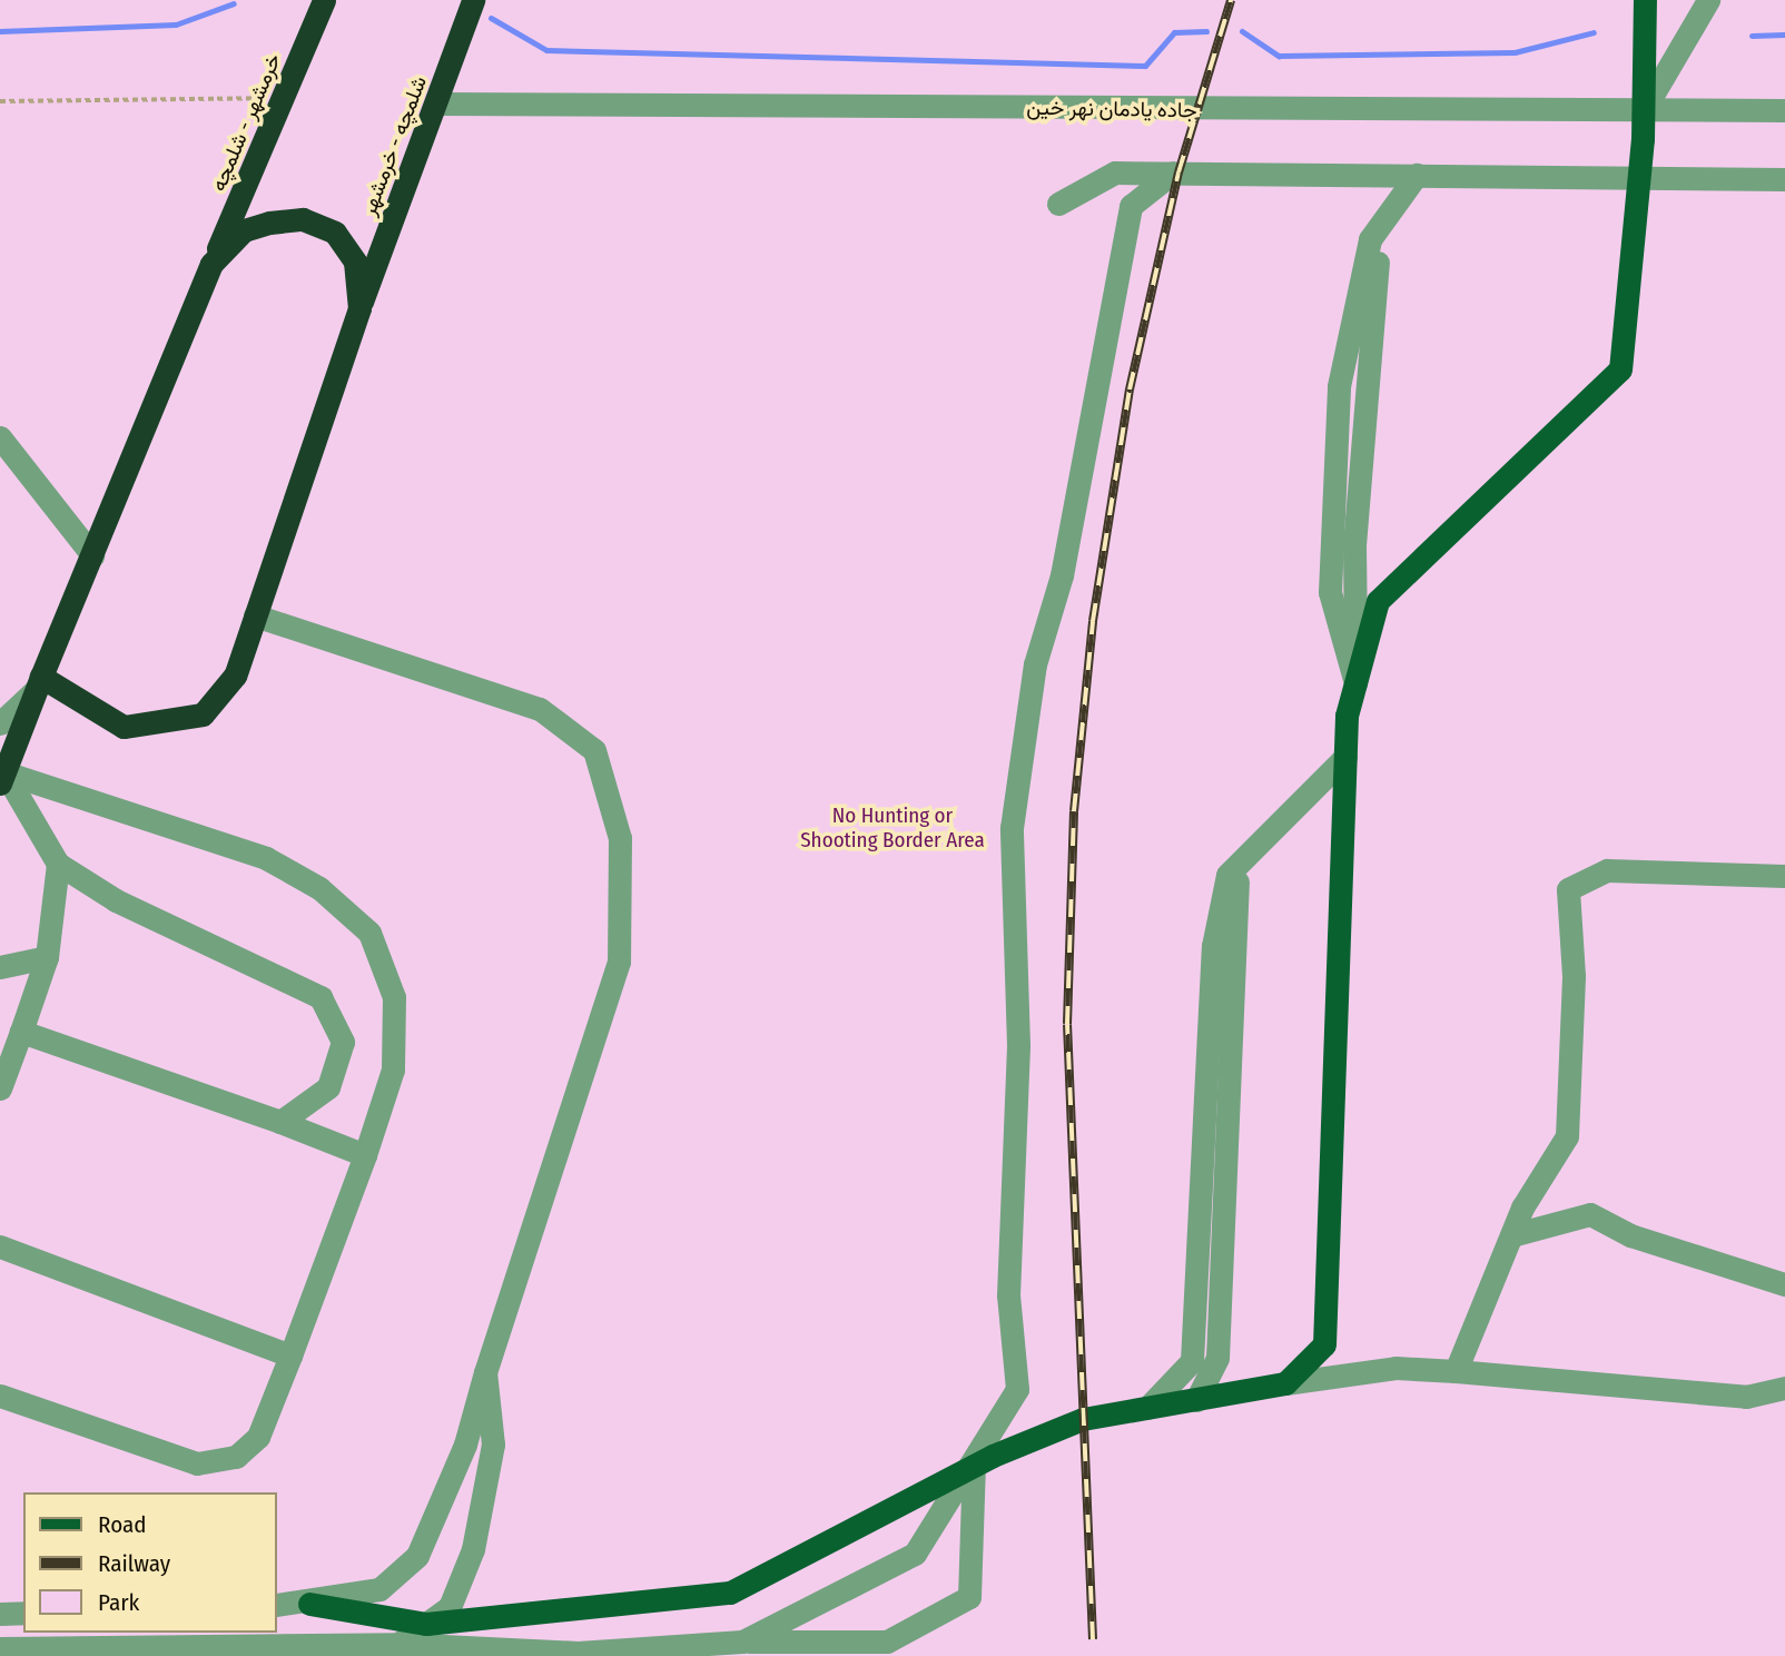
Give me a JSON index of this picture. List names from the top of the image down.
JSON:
{
  "streets": {
    "highway": ["خرمشهر - شلمچه", "شلمچه - خرمشهر"],
    "lane": ["جاده یادمان نهر خین"]
  },
  "crossings": [
    ["جاده یادمان نهر خین", "شلمچه - خرمشهر"],
    ["خرمشهر - شلمچه", "شلمچه - خرمشهر"]
  ],
  "parks": ["No Hunting or Shooting Border Area"],
  "legend": ["Road", "Railway", "Park"]
}
